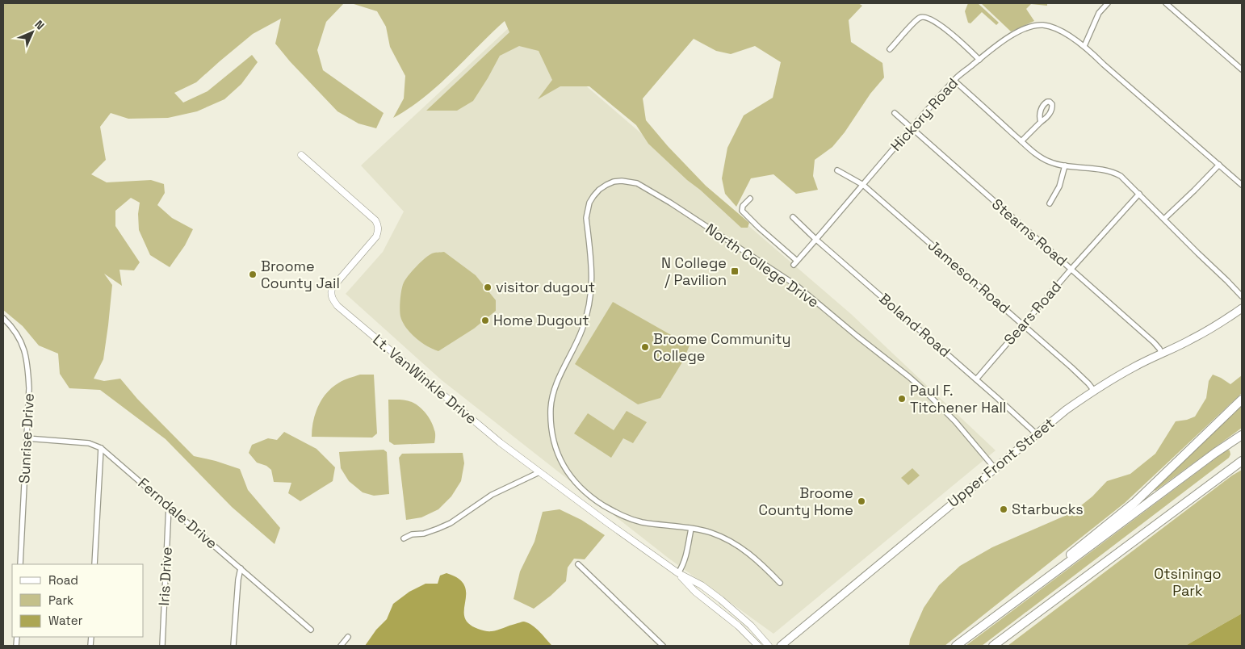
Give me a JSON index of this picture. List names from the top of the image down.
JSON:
{
  "streets": {
    "main road": ["Upper Front Street"],
    "street": [
      "Hickory Road",
      "Stearns Road",
      "North College Drive",
      "Jameson Road",
      "Sears Road",
      "Boland Road",
      "Lt. VanWinkle Drive",
      "Sunrise Drive",
      "Ferndale Drive",
      "Iris Drive"
    ]
  },
  "crossings": [
    ["Hickory Road", "Stearns Road"],
    ["Hickory Road", "Jameson Road"],
    ["Hickory Road", "Boland Road"],
    ["Stearns Road", "Sears Road"],
    ["Stearns Road", "Upper Front Street"],
    ["North College Drive", "Upper Front Street"],
    ["Jameson Road", "Sears Road"],
    ["Jameson Road", "Upper Front Street"],
    ["Sears Road", "Boland Road"],
    ["Boland Road", "Upper Front Street"],
    ["Sunrise Drive", "Ferndale Drive"],
    ["Ferndale Drive", "Iris Drive"]
  ],
  "parks": ["Otsiningo Park"],
  "places": {
    "transit": ["N College / Pavilion"],
    "other": [
      "Broome County Jail",
      "visitor dugout",
      "Home Dugout",
      "Broome Community College",
      "Paul F. Titchener Hall",
      "Broome County Home",
      "Starbucks"
    ]
  },
  "legend": ["Road", "Park", "Water"],
  "north": "top right"
}
